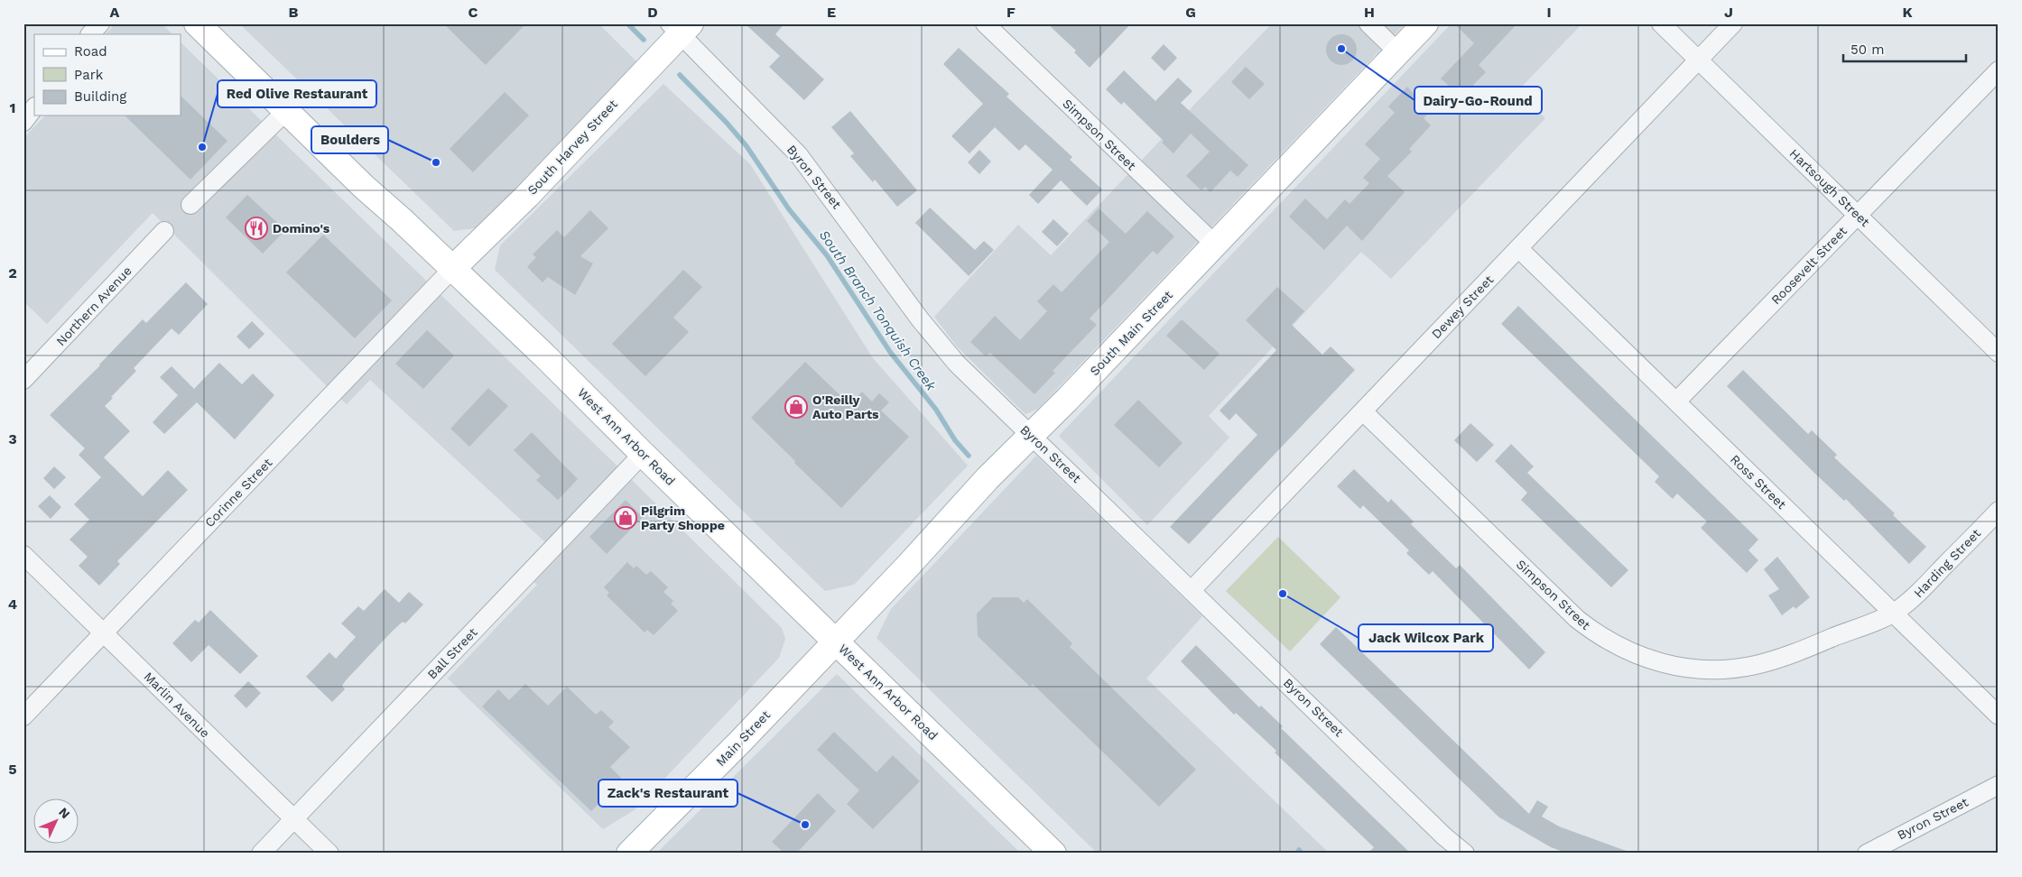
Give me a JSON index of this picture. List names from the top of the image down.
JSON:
{
  "streets": {
    "main road": [
      "South Harvey Street",
      "South Main Street",
      "West Ann Arbor Road",
      "Main Street"
    ],
    "street": [
      "Simpson Street",
      "Byron Street",
      "Hartsough Street",
      "Roosevelt Street",
      "Northern Avenue",
      "Dewey Street",
      "Ross Street",
      "Corinne Street",
      "Harding Street",
      "Ball Street",
      "Marlin Avenue"
    ]
  },
  "crossings": [
    ["Simpson Street", "Dewey Street"],
    ["Simpson Street", "South Main Street"],
    ["Simpson Street", "Ross Street"],
    ["Simpson Street", "Harding Street"],
    ["South Harvey Street", "Byron Street"],
    ["South Harvey Street", "West Ann Arbor Road"],
    ["South Harvey Street", "Corinne Street"],
    ["Byron Street", "Dewey Street"],
    ["Byron Street", "South Main Street"],
    ["Hartsough Street", "Roosevelt Street"],
    ["Hartsough Street", "Dewey Street"],
    ["Roosevelt Street", "Ross Street"],
    ["Dewey Street", "Ross Street"],
    ["South Main Street", "West Ann Arbor Road"],
    ["South Main Street", "Main Street"],
    ["West Ann Arbor Road", "Corinne Street"],
    ["West Ann Arbor Road", "Ball Street"],
    ["West Ann Arbor Road", "Main Street"],
    ["Ross Street", "Harding Street"],
    ["Corinne Street", "Marlin Avenue"],
    ["Ball Street", "Marlin Avenue"]
  ],
  "water": ["South Branch Tonquish Creek"],
  "places": {
    "other": [
      "Dairy-Go-Round",
      "Red Olive Restaurant",
      "Boulders",
      "Jack Wilcox Park",
      "Zack's Restaurant"
    ],
    "restaurant": ["Domino's"],
    "shop": ["O'Reilly Auto Parts", "Pilgrim Party Shoppe"]
  },
  "legend": ["Road", "Park", "Building"],
  "scale_bar": "50 m",
  "north": "top right",
  "grid": {
    "columns": [
      "A",
      "B",
      "C",
      "D",
      "E",
      "F",
      "G",
      "H",
      "I",
      "J",
      "K"
    ],
    "rows": [
      "1",
      "2",
      "3",
      "4",
      "5"
    ]
  }
}
